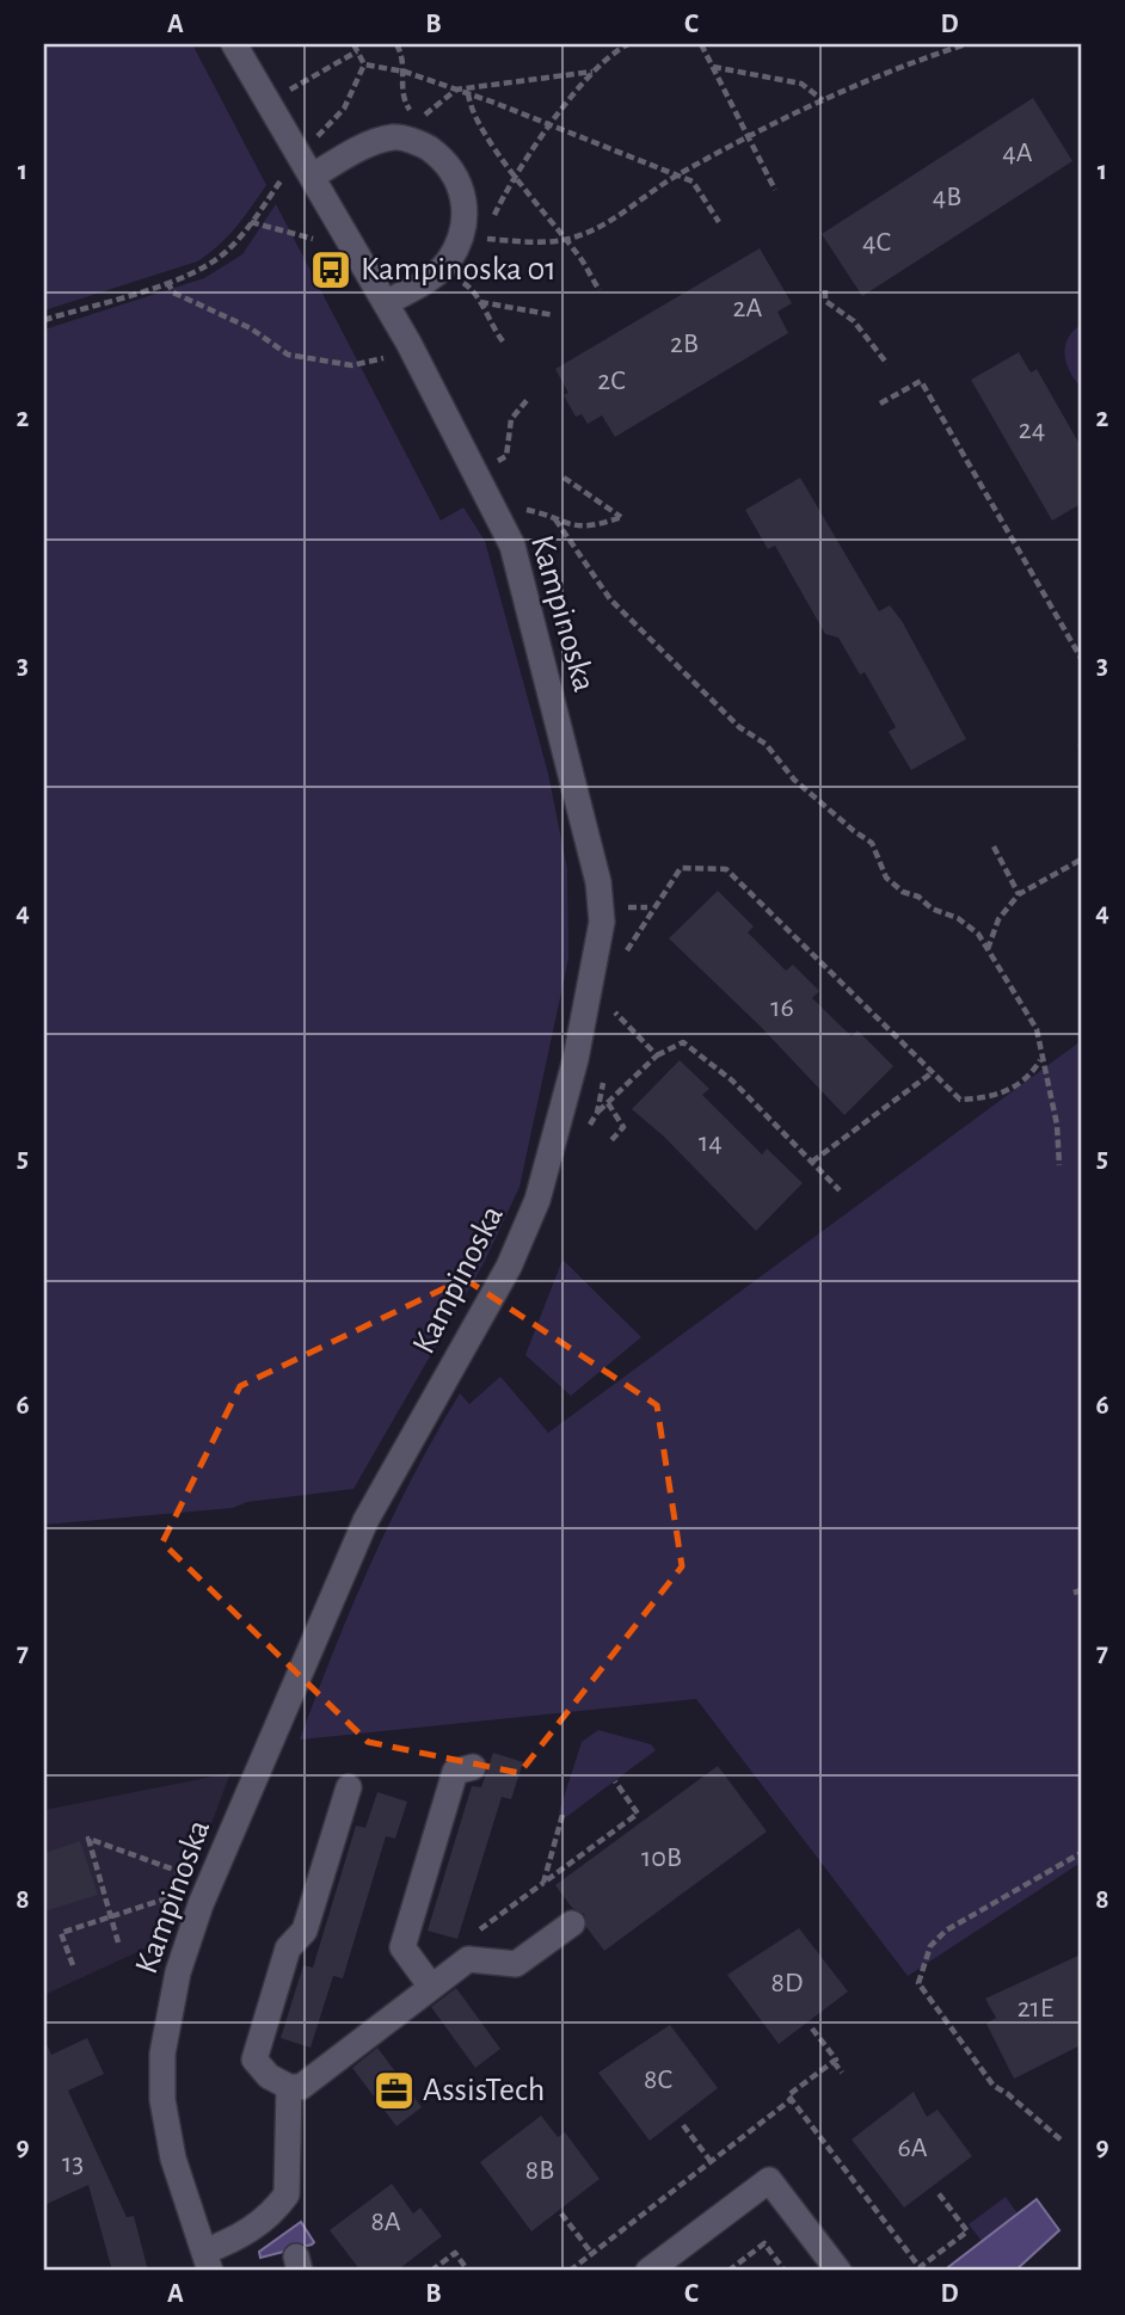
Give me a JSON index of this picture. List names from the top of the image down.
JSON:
{
  "streets": {
    "street": ["Kampinoska"]
  },
  "places": {
    "bus stop": ["Kampinoska 01"],
    "office": ["AssisTech"]
  },
  "house_numbers": [
    "4A",
    "4B",
    "4C",
    "2A",
    "2B",
    "2C",
    "24",
    "16",
    "14",
    "10B",
    "8D",
    "21E",
    "8C",
    "6A",
    "13",
    "8B",
    "8A"
  ],
  "grid": {
    "columns": [
      "A",
      "B",
      "C",
      "D"
    ],
    "rows": [
      "1",
      "2",
      "3",
      "4",
      "5",
      "6",
      "7",
      "8",
      "9"
    ]
  }
}
